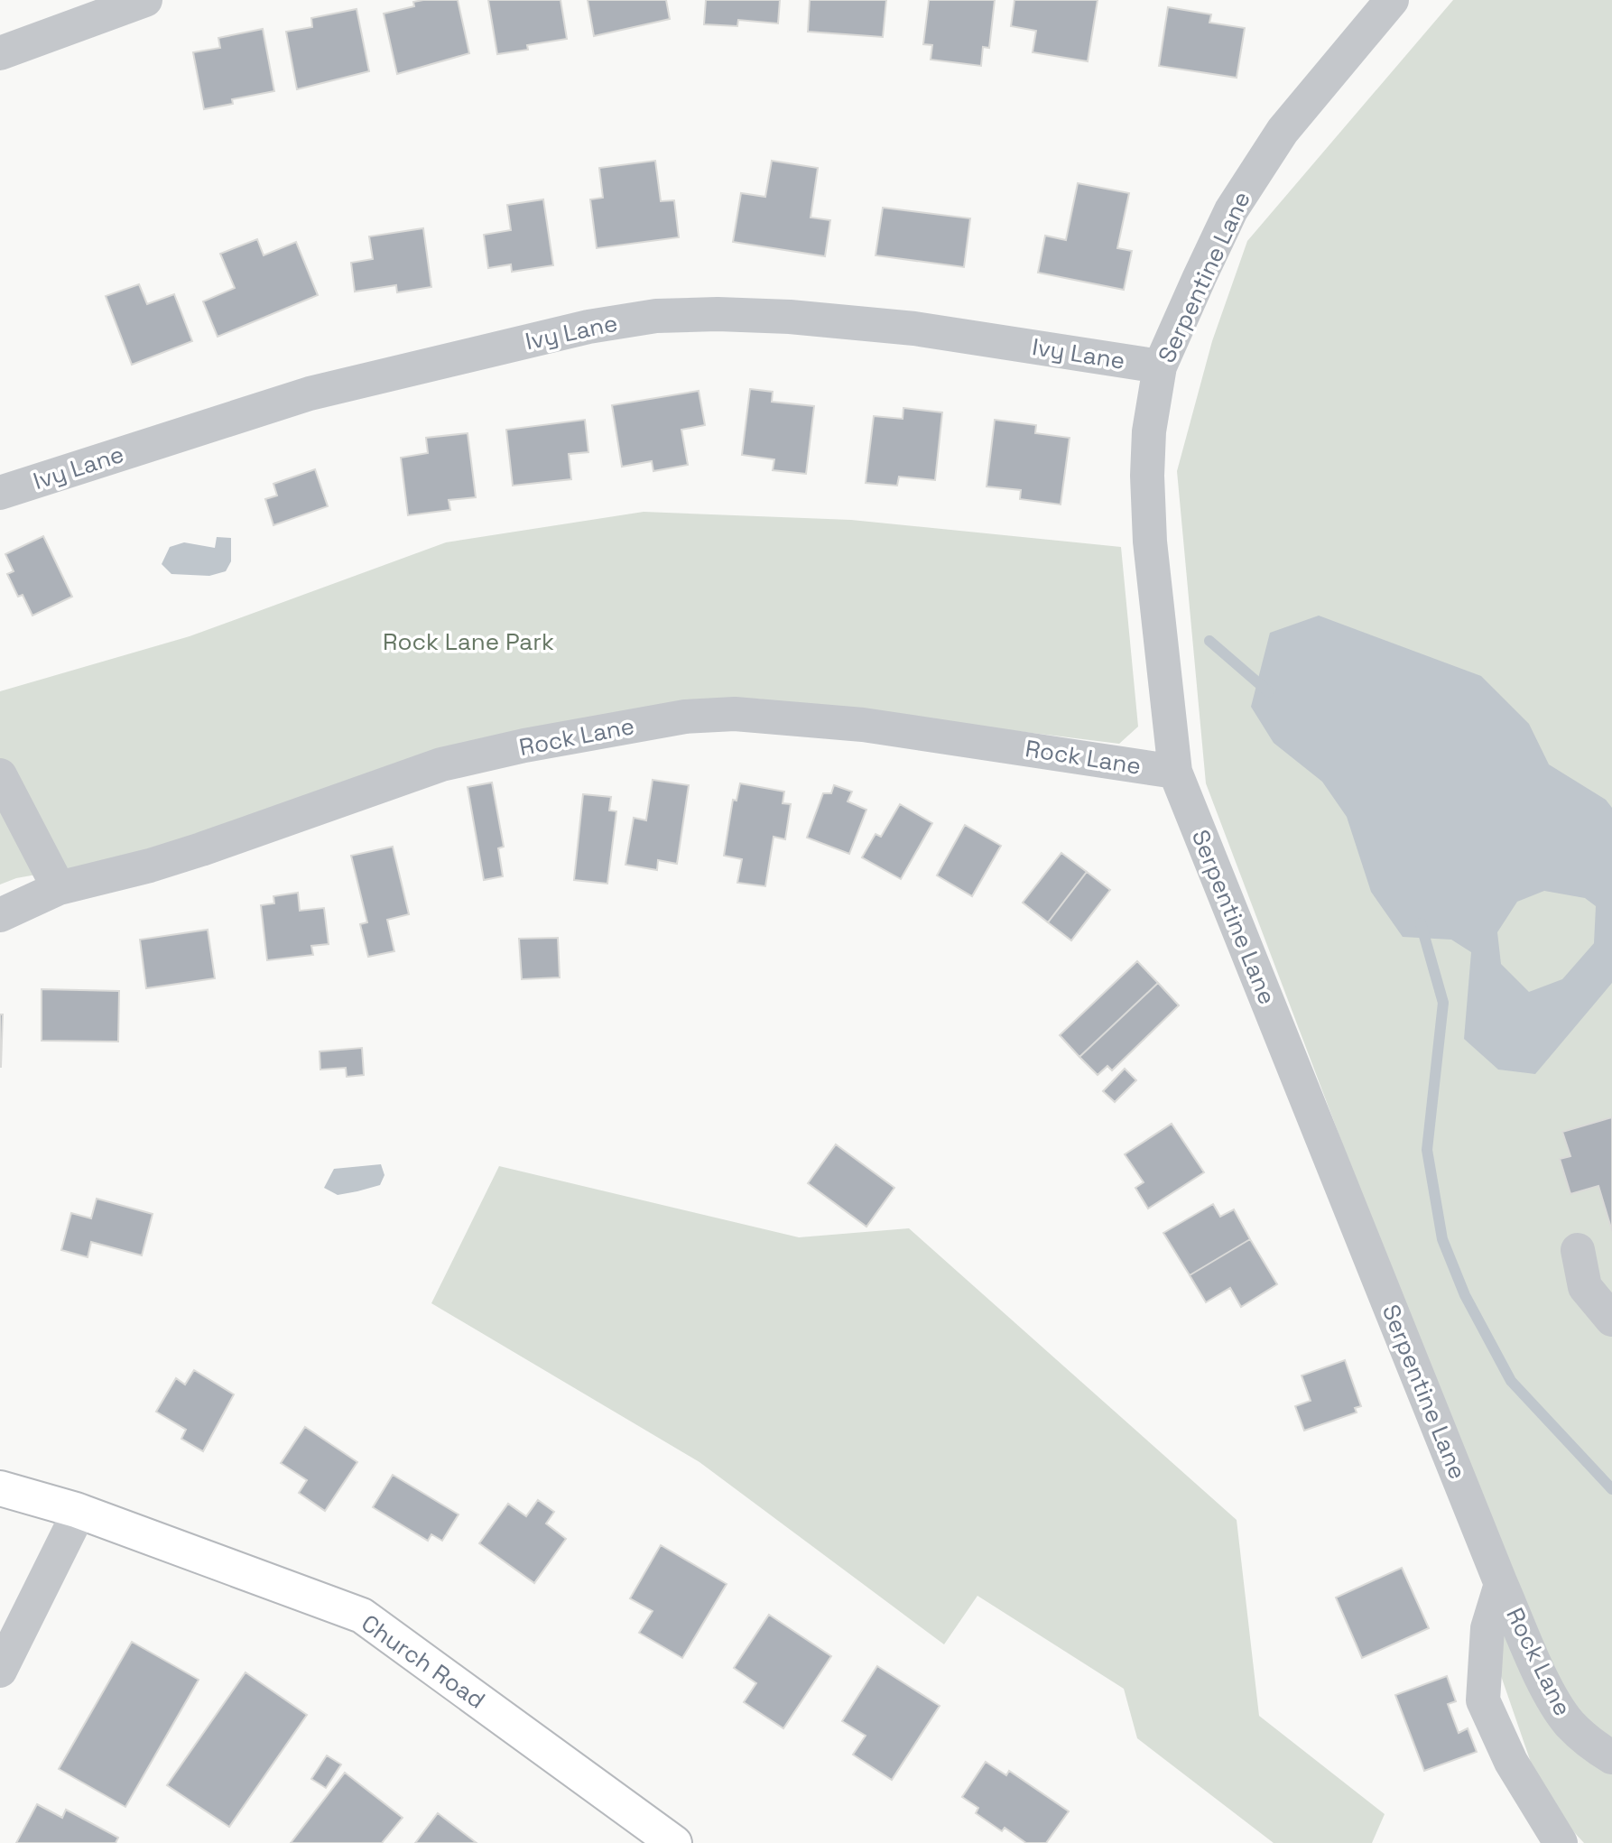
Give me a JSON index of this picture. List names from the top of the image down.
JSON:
{
  "streets": {
    "main road": ["Church Road"],
    "street": ["Serpentine Lane", "Ivy Lane", "Rock Lane"]
  },
  "crossings": [
    ["Serpentine Lane", "Ivy Lane"],
    ["Serpentine Lane", "Rock Lane"]
  ],
  "parks": ["Rock Lane Park"]
}
